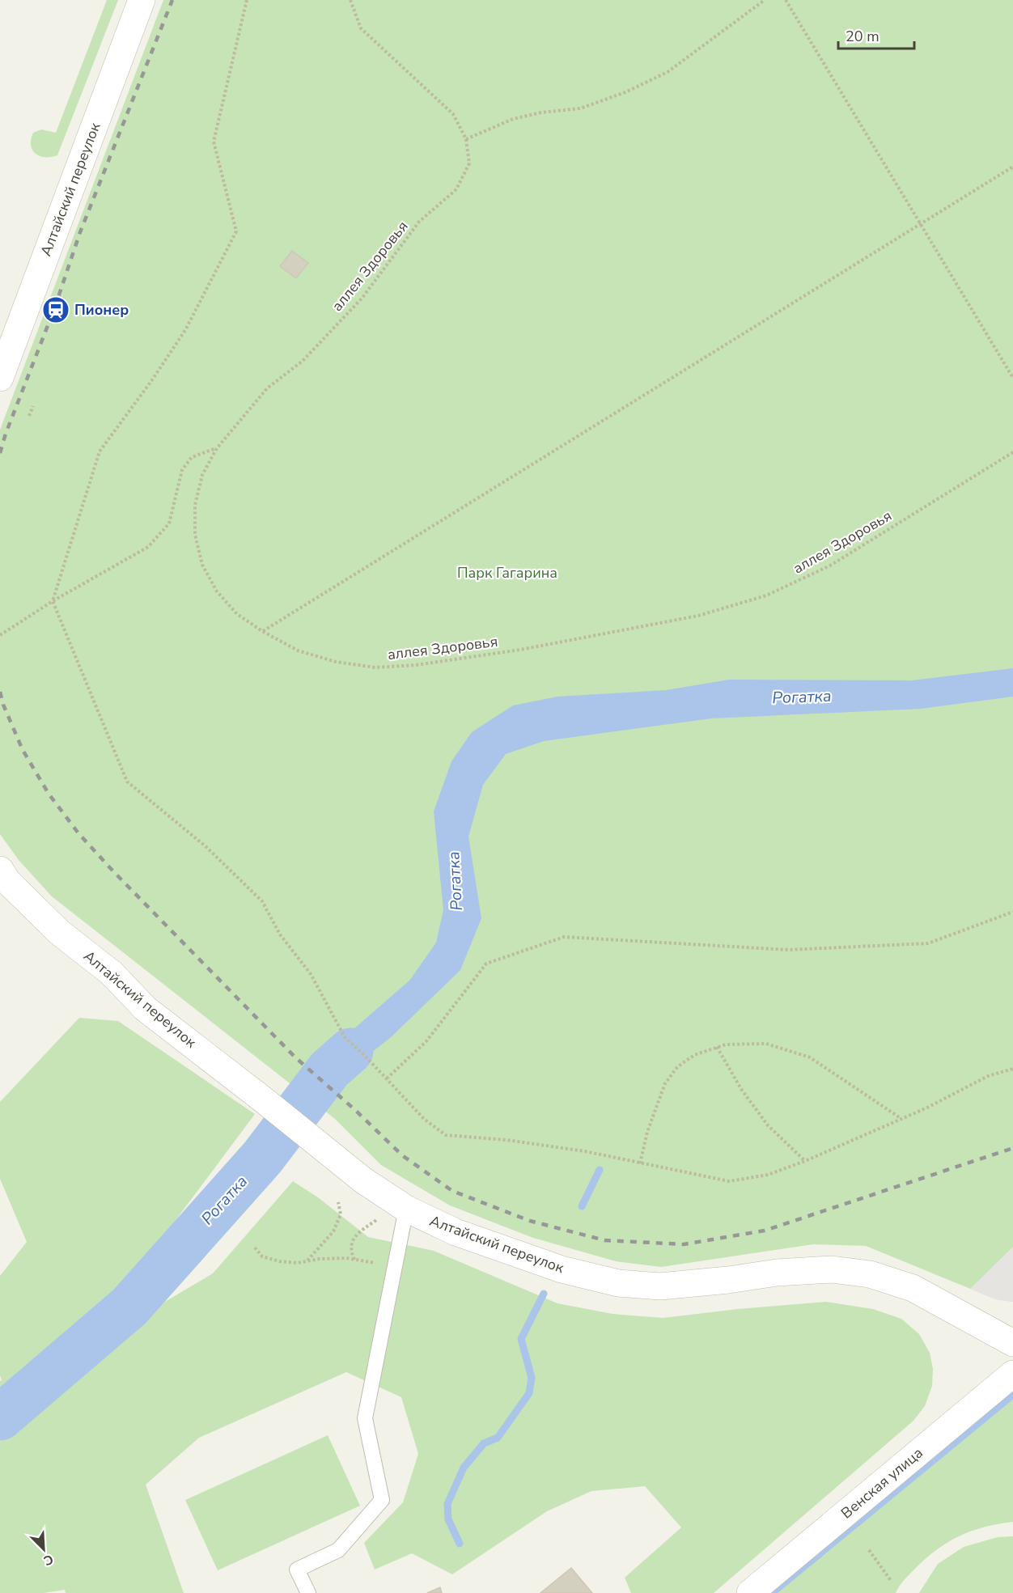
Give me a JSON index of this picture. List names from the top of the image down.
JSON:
{
  "streets": {
    "street": ["Алтайский переулок", "Венская улица"],
    "path": ["аллея Здоровья"]
  },
  "water": ["Рогатка"],
  "parks": ["Парк Гагарина"],
  "places": {
    "station": ["Пионер"]
  },
  "scale_bar": "20 m",
  "north": "bottom right"
}
